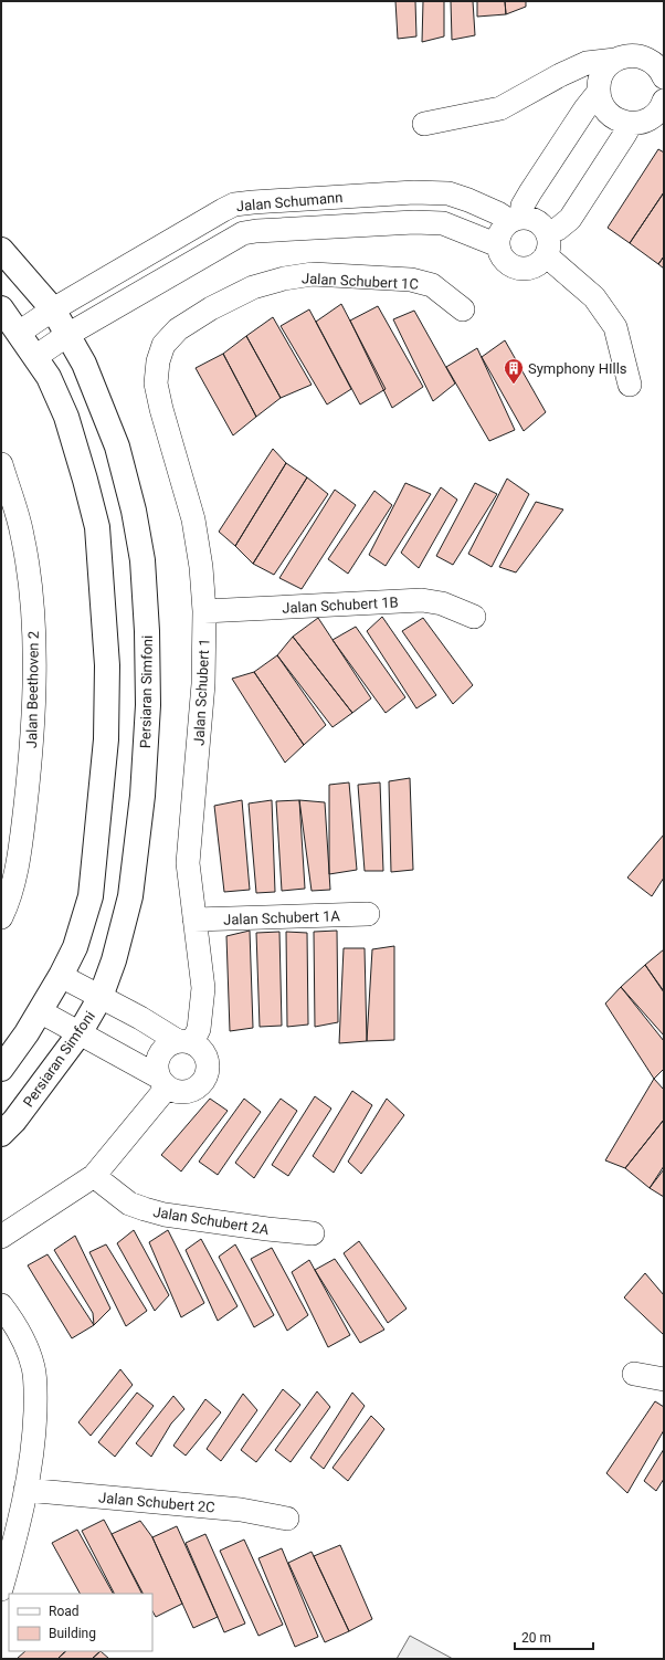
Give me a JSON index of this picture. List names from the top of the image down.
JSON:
{
  "streets": {
    "street": [
      "Jalan Schumann",
      "Jalan Schubert 1C",
      "Jalan Schubert 1B",
      "Jalan Beethoven 2",
      "Persiaran Simfoni",
      "Jalan Schubert 1",
      "Jalan Schubert 1A",
      "Jalan Schubert 2A",
      "Jalan Schubert 2C"
    ]
  },
  "crossings": [
    ["Jalan Schumann", "Persiaran Simfoni"],
    ["Jalan Schubert 1C", "Jalan Schubert 1"],
    ["Jalan Schubert 1B", "Jalan Schubert 1"],
    ["Jalan Schubert 1", "Jalan Schubert 1A"]
  ],
  "places": {
    "building": ["Symphony HIlls"]
  },
  "legend": ["Road", "Building"],
  "scale_bar": "20 m"
}
